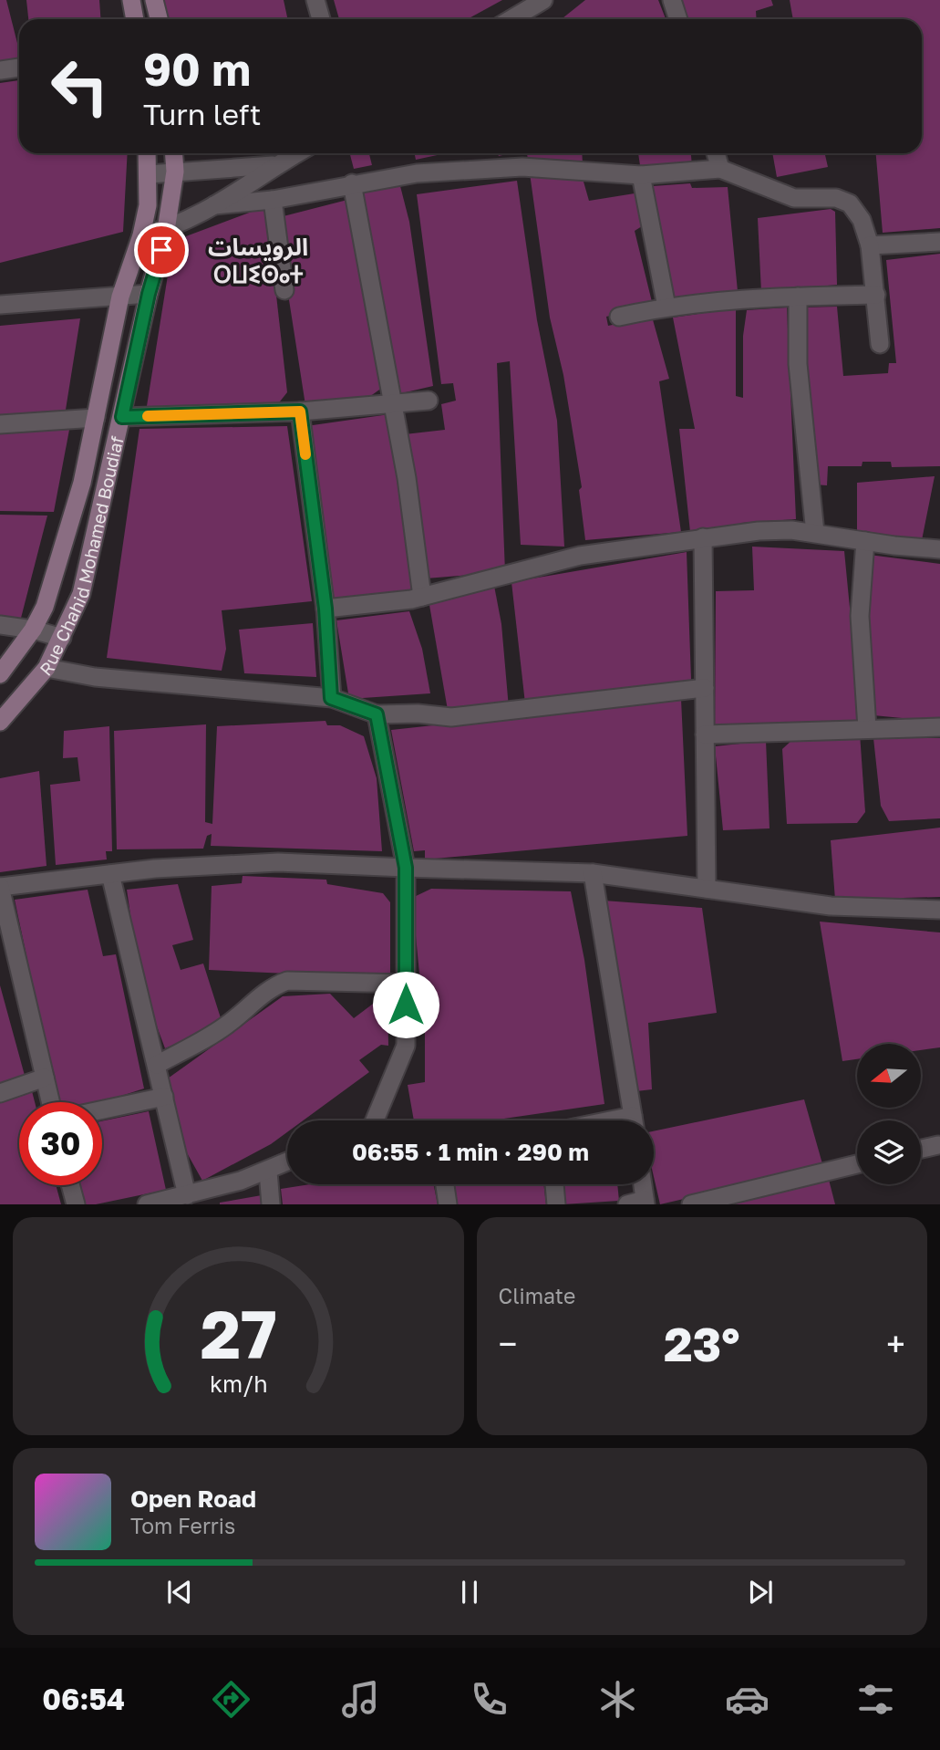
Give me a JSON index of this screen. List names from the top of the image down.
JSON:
{
  "streets": {
    "main road": ["Rue Chahid Mohamed Boudiaf"]
  },
  "districts": ["الرويسات ⵔⵡⵉⵙⴰⵜ"],
  "north": "left",
  "page": {
    "turn": ["90 m", "Turn left"],
    "limit": "30",
    "trip": "06:55 · 1 min · 290 m",
    "tile": "Climate",
    "heat": ["−", "23°", "+"],
    "song": ["Open Road", "Tom Ferris"],
    "tabs": "06:54",
    "gauge": ["27", "km/h"]
  }
}
